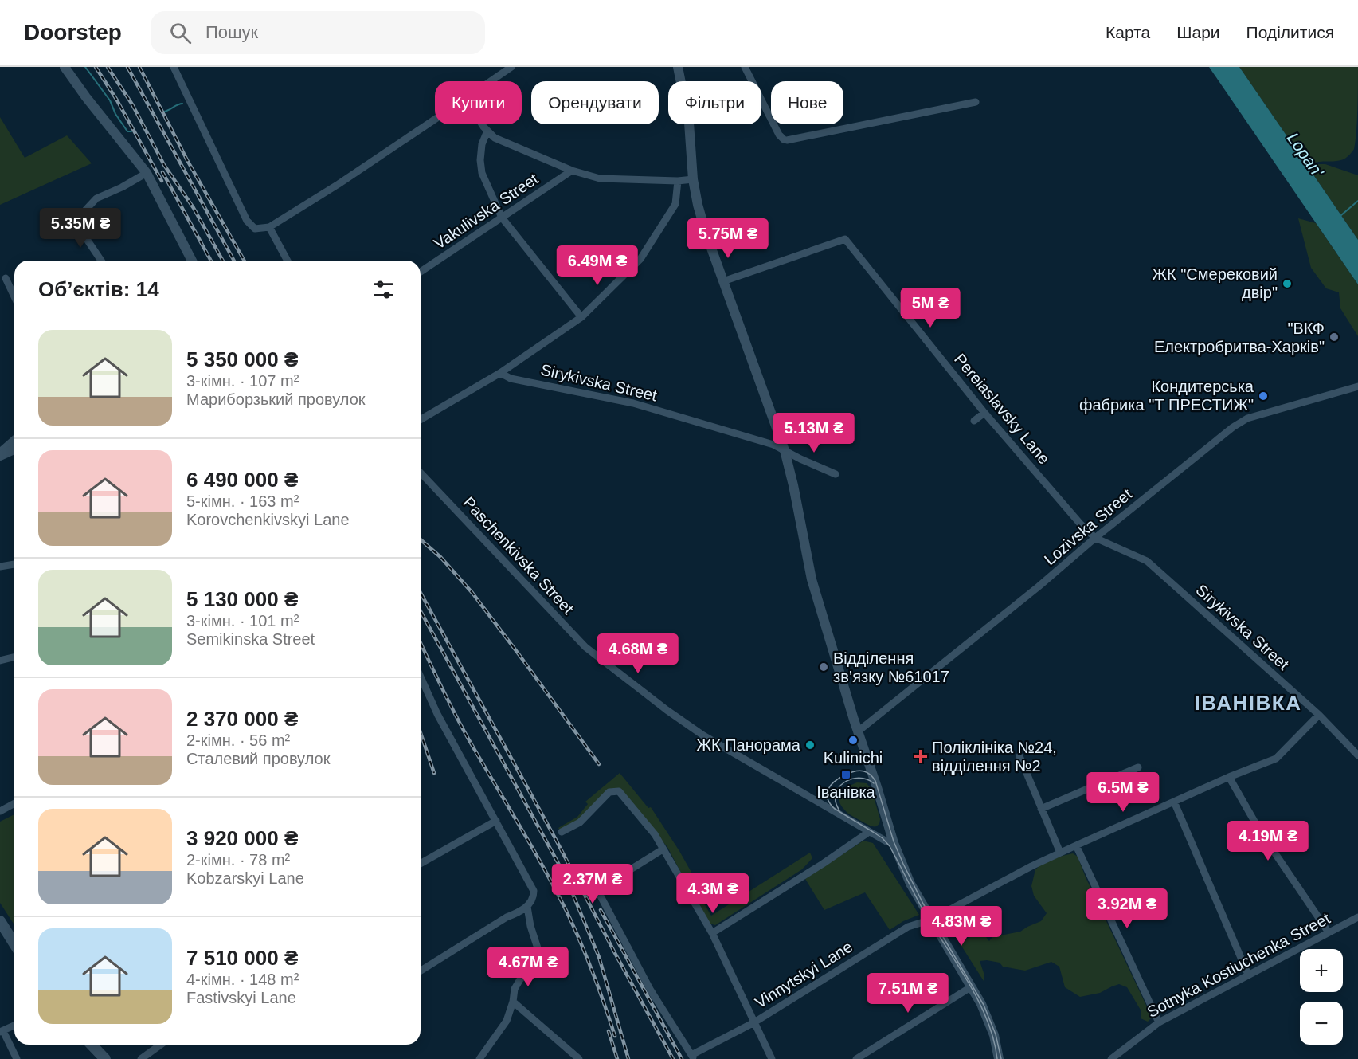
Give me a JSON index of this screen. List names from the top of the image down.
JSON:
{
  "streets": {
    "street": [
      "Vakulivska Street",
      "Sirykivska Street",
      "Pereiaslavsky Lane",
      "Lozivska Street",
      "Paschenkivska Street",
      "Sotnyka Kostiuchenka Street",
      "Vinnytskyi Lane"
    ]
  },
  "crossings": [
    ["Sirykivska Street", "Pereiaslavsky Lane"],
    ["Sirykivska Street", "Lozivska Street"],
    ["Sirykivska Street", "Vinnytskyi Lane"],
    ["Pereiaslavsky Lane", "Lozivska Street"]
  ],
  "districts": ["ІВАНІВКА"],
  "water": ["Lopan'"],
  "places": {
    "other": [
      "ЖК \"Смерековий двір\"",
      "\"ВКФ Електробритва-Харків\"",
      "Кондитерська фабрика \"Т ПРЕСТИЖ\"",
      "Відділення зв’язку №61017",
      "Kulinichi",
      "ЖК Панорама"
    ],
    "health": ["Поліклініка №24, відділення №2"],
    "transit": ["Іванівка"]
  },
  "page": {
    "header": "Doorstep",
    "search": "Пошук",
    "nav": ["Карта", "Шари", "Поділитися"],
    "chip": [
      "Купити",
      "Орендувати",
      "Фільтри",
      "Нове"
    ],
    "price": [
      "5.35M ₴",
      "5.75M ₴",
      "6.49M ₴",
      "5M ₴",
      "5.13M ₴",
      "4.68M ₴",
      "6.5M ₴",
      "4.19M ₴",
      "2.37M ₴",
      "4.3M ₴",
      "3.92M ₴",
      "4.83M ₴",
      "4.67M ₴",
      "7.51M ₴"
    ],
    "heading": "Об’єктів: 14",
    "list": [
      {
        "name": "5 350 000 ₴",
        "note": "3-кімн. · 107 m² · Мариборзький провулок"
      },
      {
        "name": "6 490 000 ₴",
        "note": "5-кімн. · 163 m² · Korovchenkivskyi Lane"
      },
      {
        "name": "5 130 000 ₴",
        "note": "3-кімн. · 101 m² · Semikinska Street"
      },
      {
        "name": "2 370 000 ₴",
        "note": "2-кімн. · 56 m² · Сталевий провулок"
      },
      {
        "name": "3 920 000 ₴",
        "note": "2-кімн. · 78 m² · Kobzarskyi Lane"
      },
      {
        "name": "7 510 000 ₴",
        "note": "4-кімн. · 148 m² · Fastivskyi Lane"
      }
    ],
    "map_buttons": ["+", "−"]
  }
}
